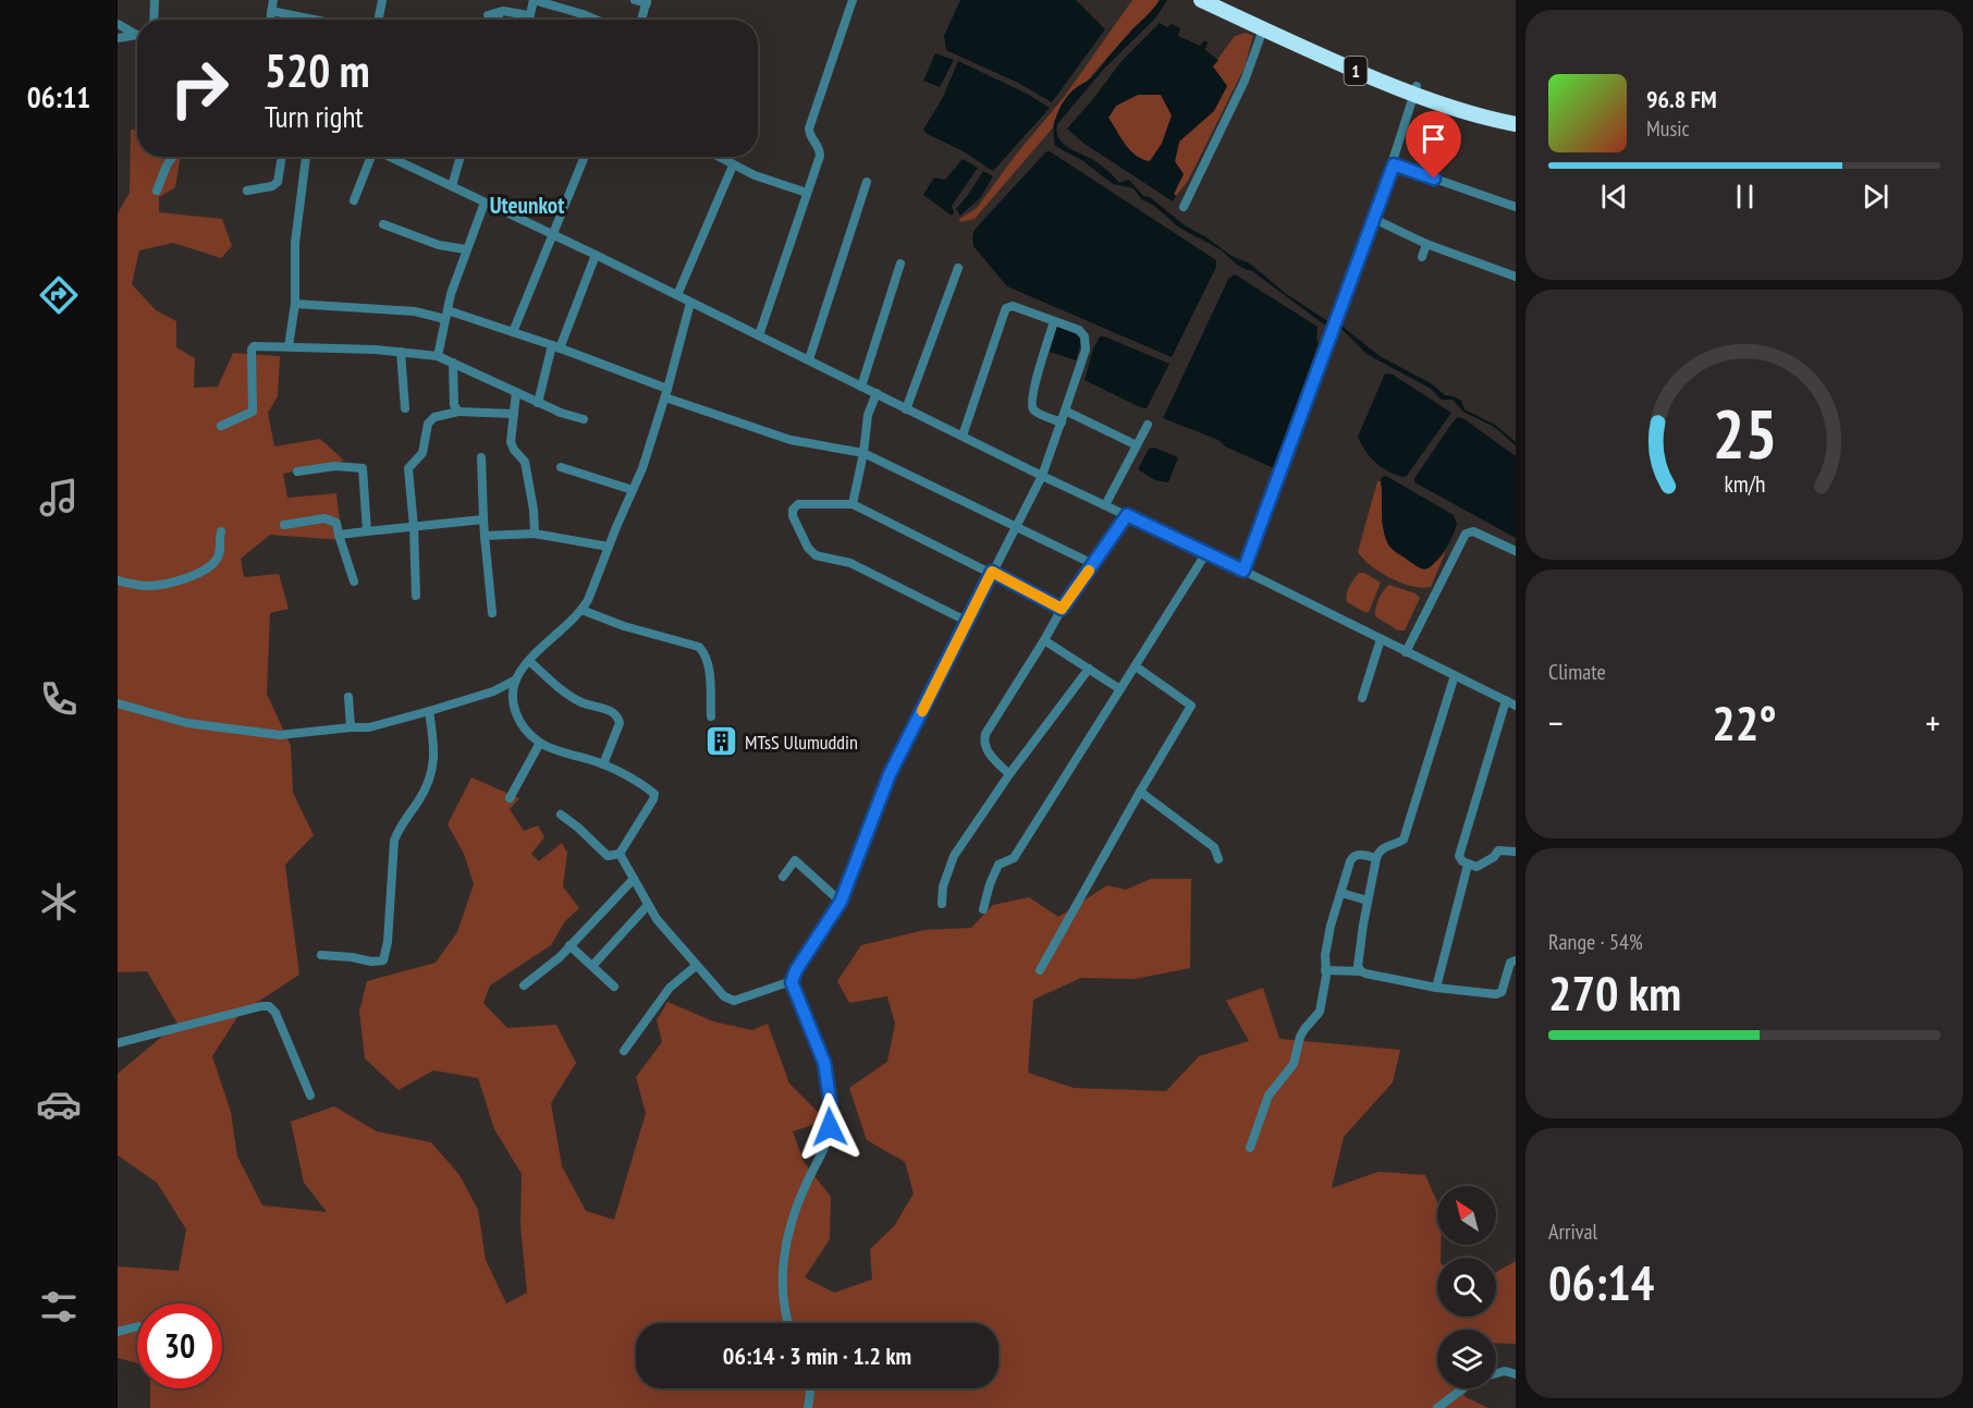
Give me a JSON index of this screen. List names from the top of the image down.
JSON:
{
  "streets": {
    "highway": ["1"]
  },
  "districts": ["Uteunkot"],
  "places": {
    "building": ["MTsS Ulumuddin"]
  },
  "north": "top left",
  "page": {
    "tabs": "06:11",
    "turn": ["520 m", "Turn right"],
    "song": ["96.8 FM", "Music"],
    "tile": [
      "Climate",
      ["Range · 54%", "270 km"],
      ["Arrival", "06:14"]
    ],
    "heat": ["−", "22°", "+"],
    "limit": "30",
    "trip": "06:14 · 3 min · 1.2 km",
    "gauge": ["25", "km/h"]
  }
}
